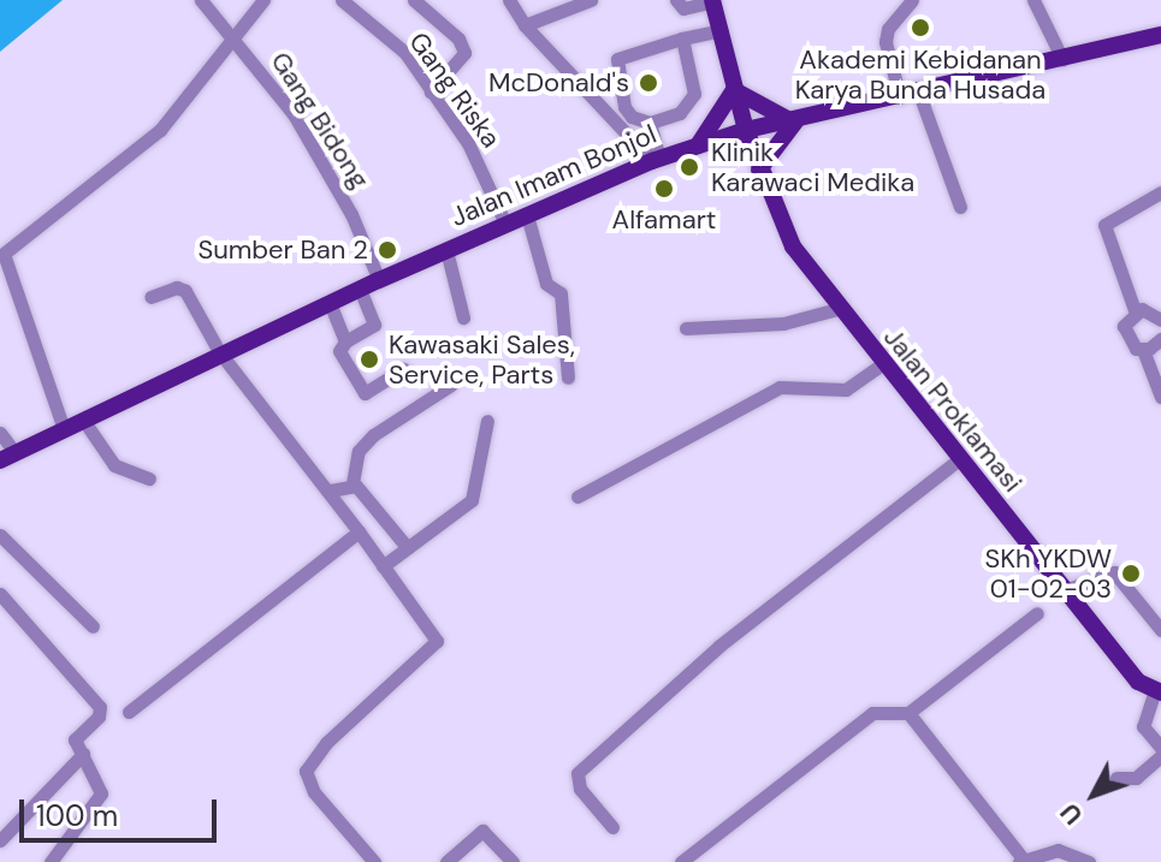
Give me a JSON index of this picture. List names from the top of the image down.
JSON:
{
  "streets": {
    "main road": ["Jalan Imam Bonjol", "Jalan Proklamasi"],
    "street": ["Gang Riska", "Gang Bidong"]
  },
  "crossings": [
    ["Gang Riska", "Jalan Imam Bonjol"],
    ["Gang Bidong", "Jalan Imam Bonjol"],
    ["Jalan Imam Bonjol", "Jalan Proklamasi"]
  ],
  "places": [
    "Akademi Kebidanan Karya Bunda Husada",
    "McDonald's",
    "Klinik Karawaci Medika",
    "Alfamart",
    "Sumber Ban 2",
    "Kawasaki Sales, Service, Parts",
    "SKh YKDW 01-02-03"
  ],
  "scale_bar": "100 m",
  "north": "bottom left"
}
